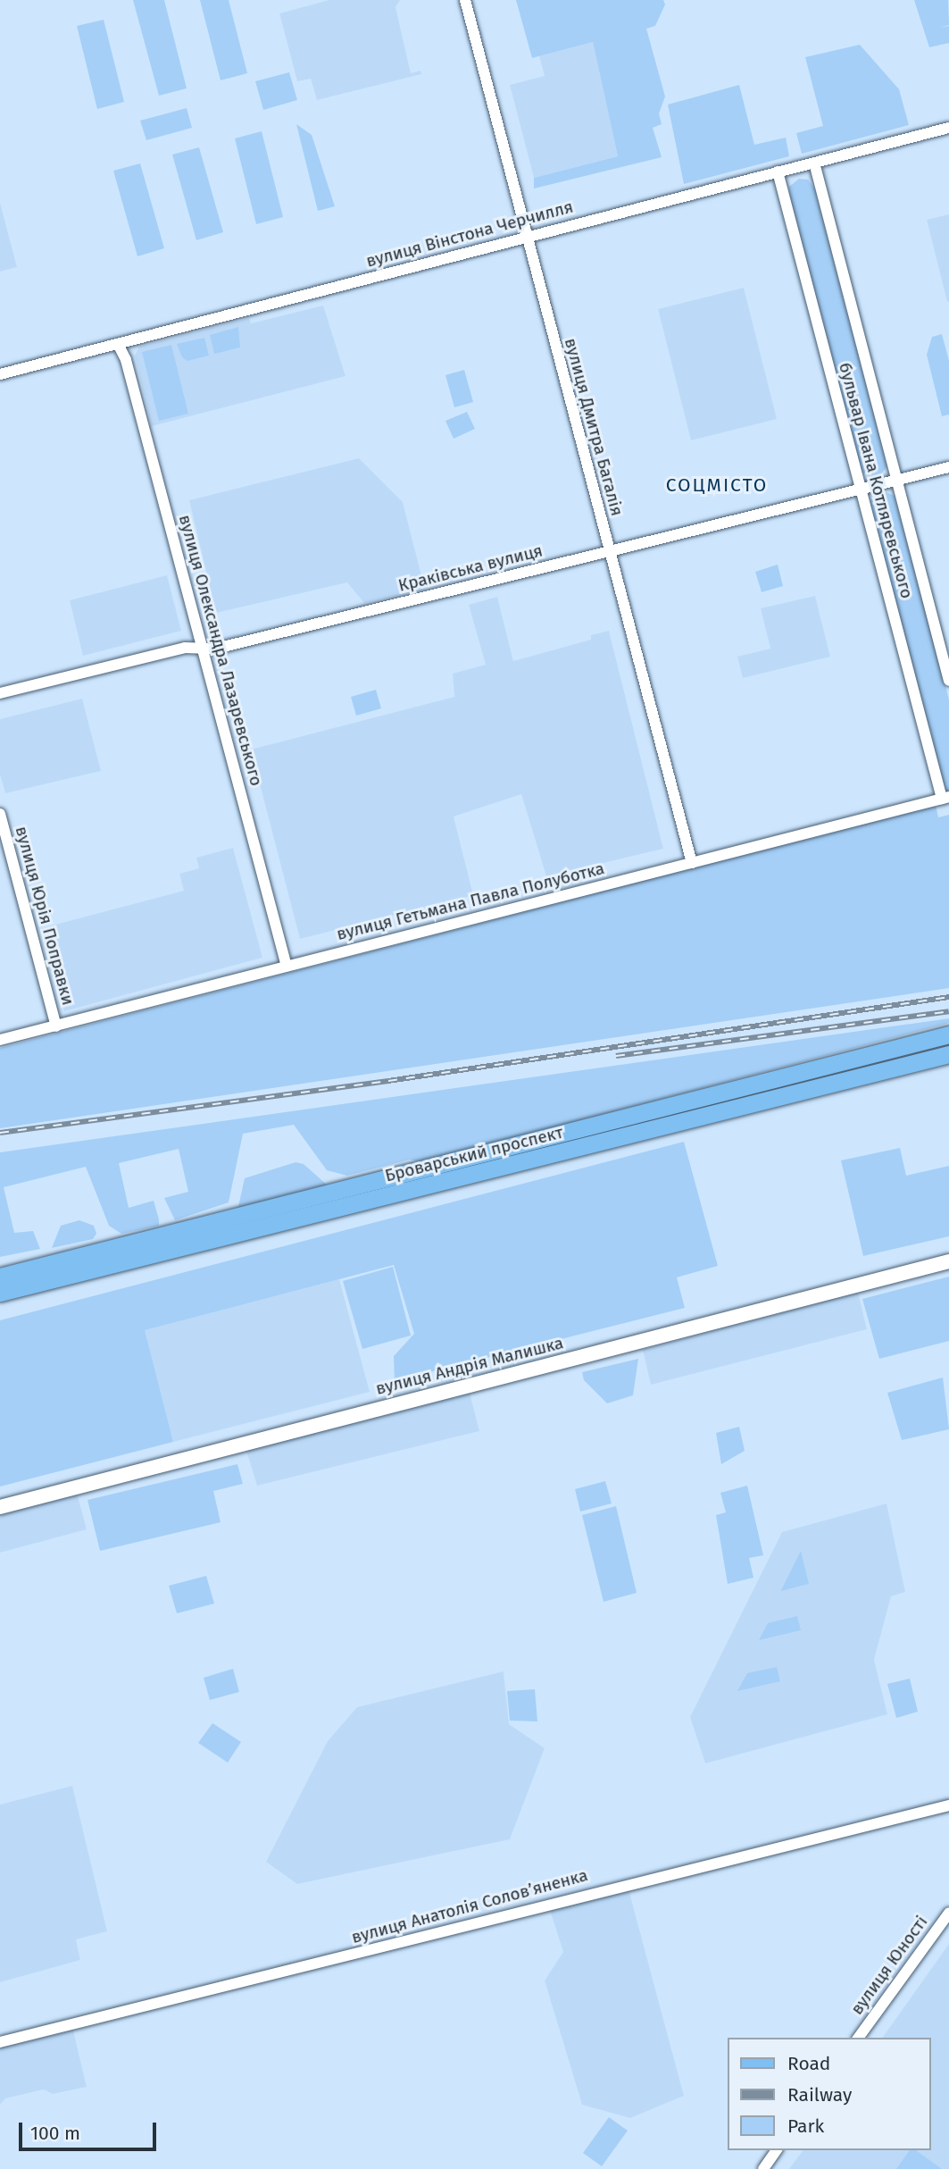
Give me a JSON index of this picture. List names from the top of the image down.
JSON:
{
  "streets": {
    "main road": ["Броварський проспект"],
    "street": [
      "вулиця Вінстона Черчилля",
      "вулиця Дмитра Багалія",
      "бульвар Івана Котляревського",
      "Краківська вулиця",
      "вулиця Олександра Лазаревського",
      "вулиця Гетьмана Павла Полуботка",
      "вулиця Юрія Поправки",
      "вулиця Андрія Малишка",
      "вулиця Анатолія Соловʼяненка",
      "вулиця Юності"
    ]
  },
  "crossings": [
    ["вулиця Вінстона Черчилля", "вулиця Дмитра Багалія"],
    ["вулиця Вінстона Черчилля", "бульвар Івана Котляревського"],
    ["вулиця Вінстона Черчилля", "вулиця Олександра Лазаревського"],
    ["вулиця Дмитра Багалія", "Краківська вулиця"],
    ["вулиця Дмитра Багалія", "вулиця Гетьмана Павла Полуботка"],
    ["бульвар Івана Котляревського", "Краківська вулиця"],
    ["бульвар Івана Котляревського", "вулиця Гетьмана Павла Полуботка"],
    ["Краківська вулиця", "вулиця Олександра Лазаревського"],
    ["вулиця Олександра Лазаревського", "вулиця Гетьмана Павла Полуботка"],
    ["вулиця Гетьмана Павла Полуботка", "вулиця Юрія Поправки"]
  ],
  "districts": ["СОЦМІСТО"],
  "legend": ["Road", "Railway", "Park"],
  "scale_bar": "100 m"
}
